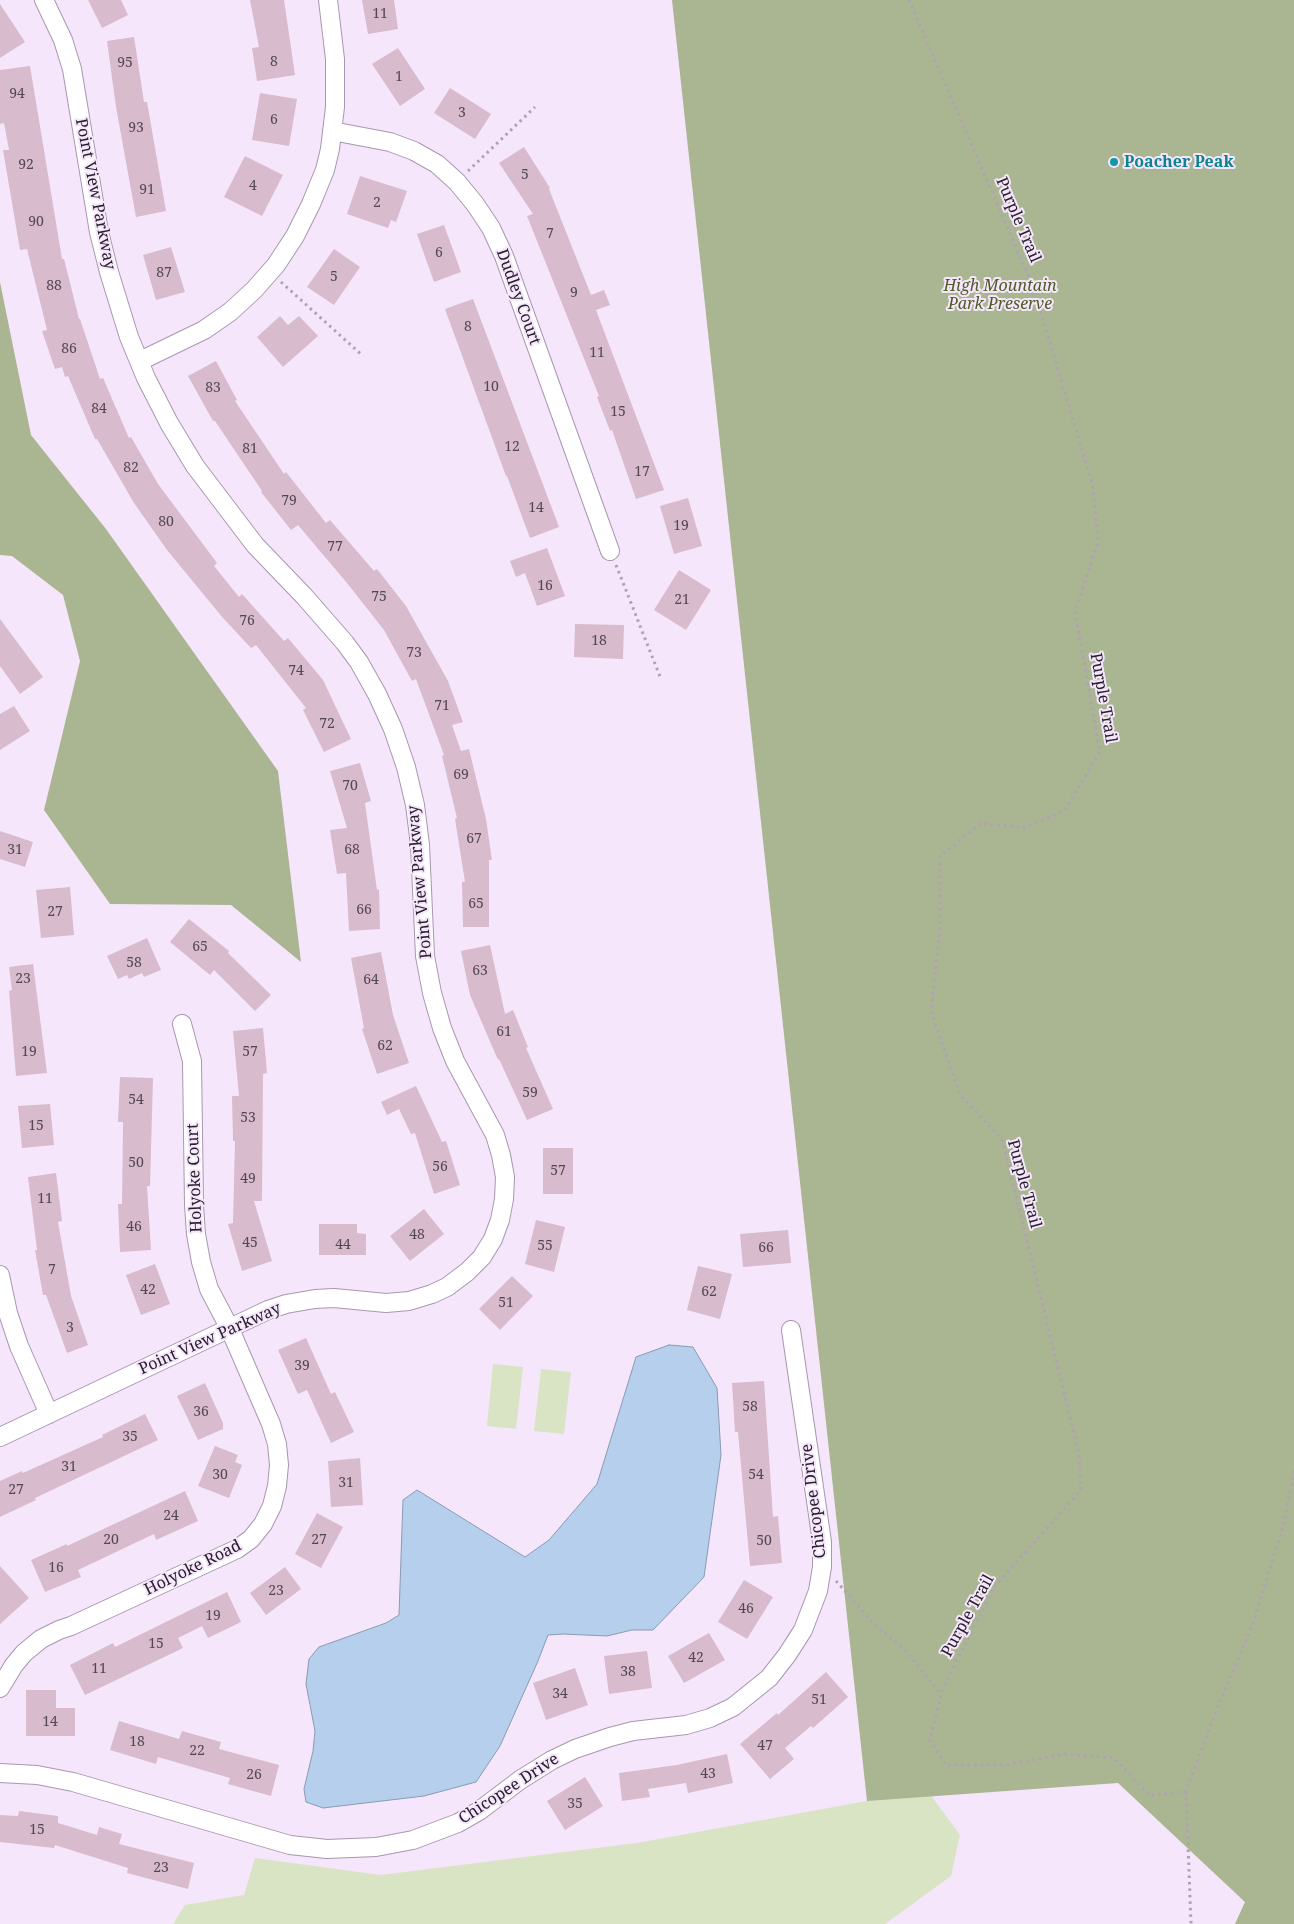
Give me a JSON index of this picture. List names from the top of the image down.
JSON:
{
  "streets": {
    "street": [
      "Point View Parkway",
      "Dudley Court",
      "Holyoke Court",
      "Chicopee Drive",
      "Holyoke Road"
    ],
    "path": ["Purple Trail"]
  },
  "crossings": [
    ["Point View Parkway", "Holyoke Court"],
    ["Point View Parkway", "Holyoke Road"],
    ["Holyoke Court", "Holyoke Road"]
  ],
  "parks": ["High Mountain Park Preserve"],
  "places": ["Poacher Peak"],
  "house_numbers": [
    "11",
    "8",
    "95",
    "1",
    "94",
    "3",
    "6",
    "93",
    "92",
    "5",
    "4",
    "91",
    "2",
    "90",
    "7",
    "6",
    "87",
    "5",
    "88",
    "9",
    "8",
    "86",
    "11",
    "10",
    "83",
    "84",
    "15",
    "12",
    "81",
    "82",
    "17",
    "79",
    "14",
    "80",
    "19",
    "77",
    "16",
    "75",
    "21",
    "76",
    "18",
    "73",
    "74",
    "71",
    "72",
    "69",
    "70",
    "67",
    "31",
    "68",
    "65",
    "66",
    "27",
    "65",
    "58",
    "63",
    "23",
    "64",
    "61",
    "62",
    "19",
    "57",
    "59",
    "54",
    "53",
    "15",
    "50",
    "56",
    "57",
    "49",
    "11",
    "46",
    "48",
    "45",
    "44",
    "55",
    "66",
    "7",
    "42",
    "62",
    "51",
    "3",
    "39",
    "58",
    "36",
    "35",
    "31",
    "30",
    "54",
    "31",
    "27",
    "24",
    "20",
    "27",
    "50",
    "16",
    "23",
    "46",
    "19",
    "15",
    "42",
    "11",
    "38",
    "34",
    "51",
    "14",
    "18",
    "47",
    "22",
    "43",
    "26",
    "35",
    "15",
    "23"
  ]
}
